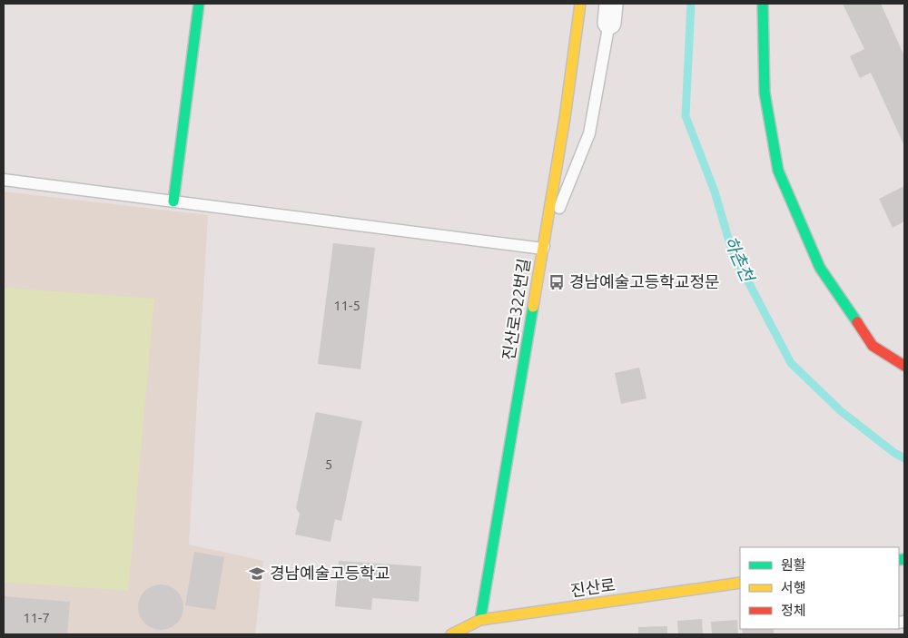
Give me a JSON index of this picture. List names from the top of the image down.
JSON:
{
  "streets": {
    "street": ["진산로322번길", "진산로"]
  },
  "crossings": [
    ["진산로322번길", "진산로"]
  ],
  "water": ["하촌천"],
  "places": {
    "bus stop": ["경남예술고등학교정문"],
    "school or university": ["경남예술고등학교"]
  },
  "house_numbers": ["11-5", "5", "11-7"],
  "legend": ["원활", "서행", "정체"]
}
